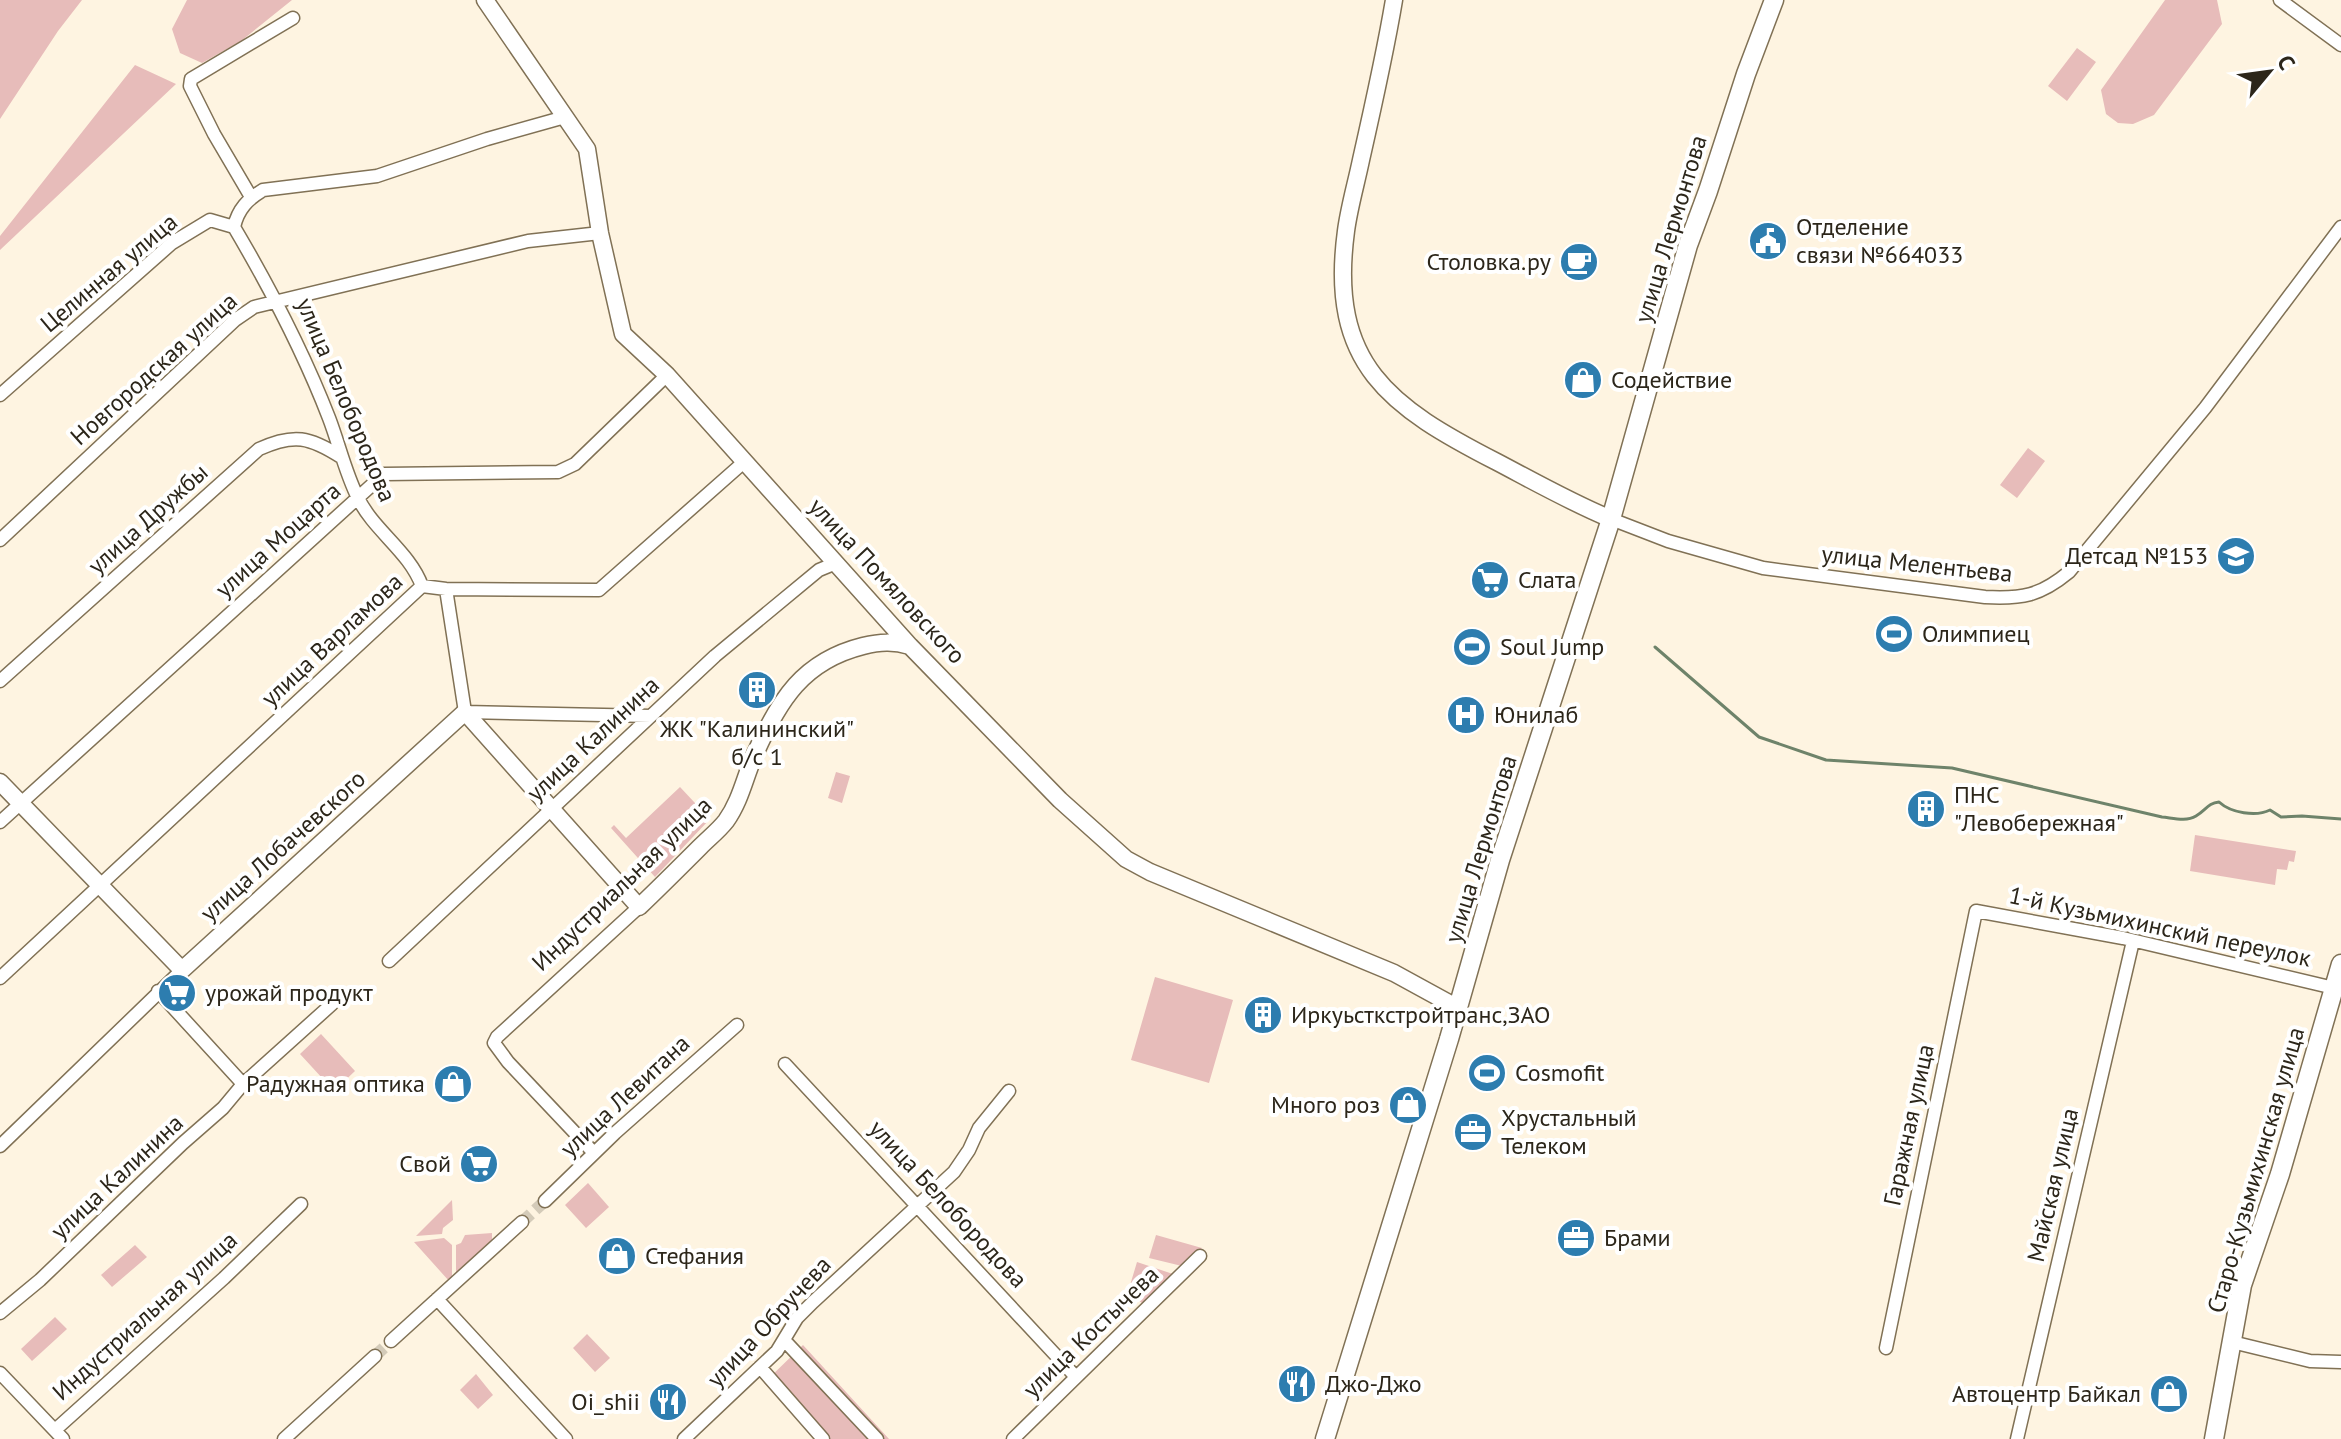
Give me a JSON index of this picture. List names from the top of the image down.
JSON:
{
  "streets": {
    "main road": ["улица Лермонтова", "Старо-Кузьмихинская улица"],
    "street": [
      "Целинная улица",
      "Новгородская улица",
      "улица Белобородова",
      "улица Дружбы",
      "улица Моцарта",
      "улица Мелентьева",
      "улица Помяловского",
      "улица Варламова",
      "улица Калинина",
      "улица Лобачевского",
      "Индустриальная улица",
      "1-й Кузьмихинский переулок",
      "улица Левитана",
      "Гаражная улица",
      "Майская улица",
      "улица Обручева",
      "улица Костычева"
    ]
  },
  "crossings": [
    ["улица Лермонтова", "улица Мелентьева"],
    ["улица Лермонтова", "улица Помяловского"],
    ["Целинная улица", "улица Белобородова"],
    ["Новгородская улица", "улица Белобородова"],
    ["Новгородская улица", "улица Помяловского"],
    ["улица Белобородова", "улица Дружбы"],
    ["улица Белобородова", "улица Моцарта"],
    ["улица Белобородова", "улица Варламова"],
    ["улица Белобородова", "улица Обручева"],
    ["улица Белобородова", "улица Костычева"],
    ["улица Моцарта", "улица Помяловского"],
    ["улица Помяловского", "улица Варламова"],
    ["улица Помяловского", "улица Калинина"],
    ["улица Помяловского", "Индустриальная улица"],
    ["Индустриальная улица", "улица Левитана"],
    ["1-й Кузьмихинский переулок", "Гаражная улица"],
    ["1-й Кузьмихинский переулок", "Старо-Кузьмихинская улица"],
    ["1-й Кузьмихинский переулок", "Майская улица"]
  ],
  "places": {
    "public building": ["Отделение связи №664033"],
    "cafe": ["Столовка.ру"],
    "shop": [
      "Содействие",
      "Радужная оптика",
      "Много роз",
      "Стефания",
      "Автоцентр Байкал"
    ],
    "school or university": ["Детсад №153"],
    "supermarket": ["Слата", "урожай продукт", "Свой"],
    "sports": ["Олимпиец", "Soul Jump", "Cosmofit"],
    "building": ["ЖК \"Калининский\" б/с 1", "ПНС \"Левобережная\"", "Иркуьсткстройтранс,ЗАО"],
    "hospital": ["Юнилаб"],
    "office": ["Хрустальный Телеком", "Брами"],
    "restaurant": ["Джо-Джо", "Oi_shii"]
  },
  "north": "top right"
}
